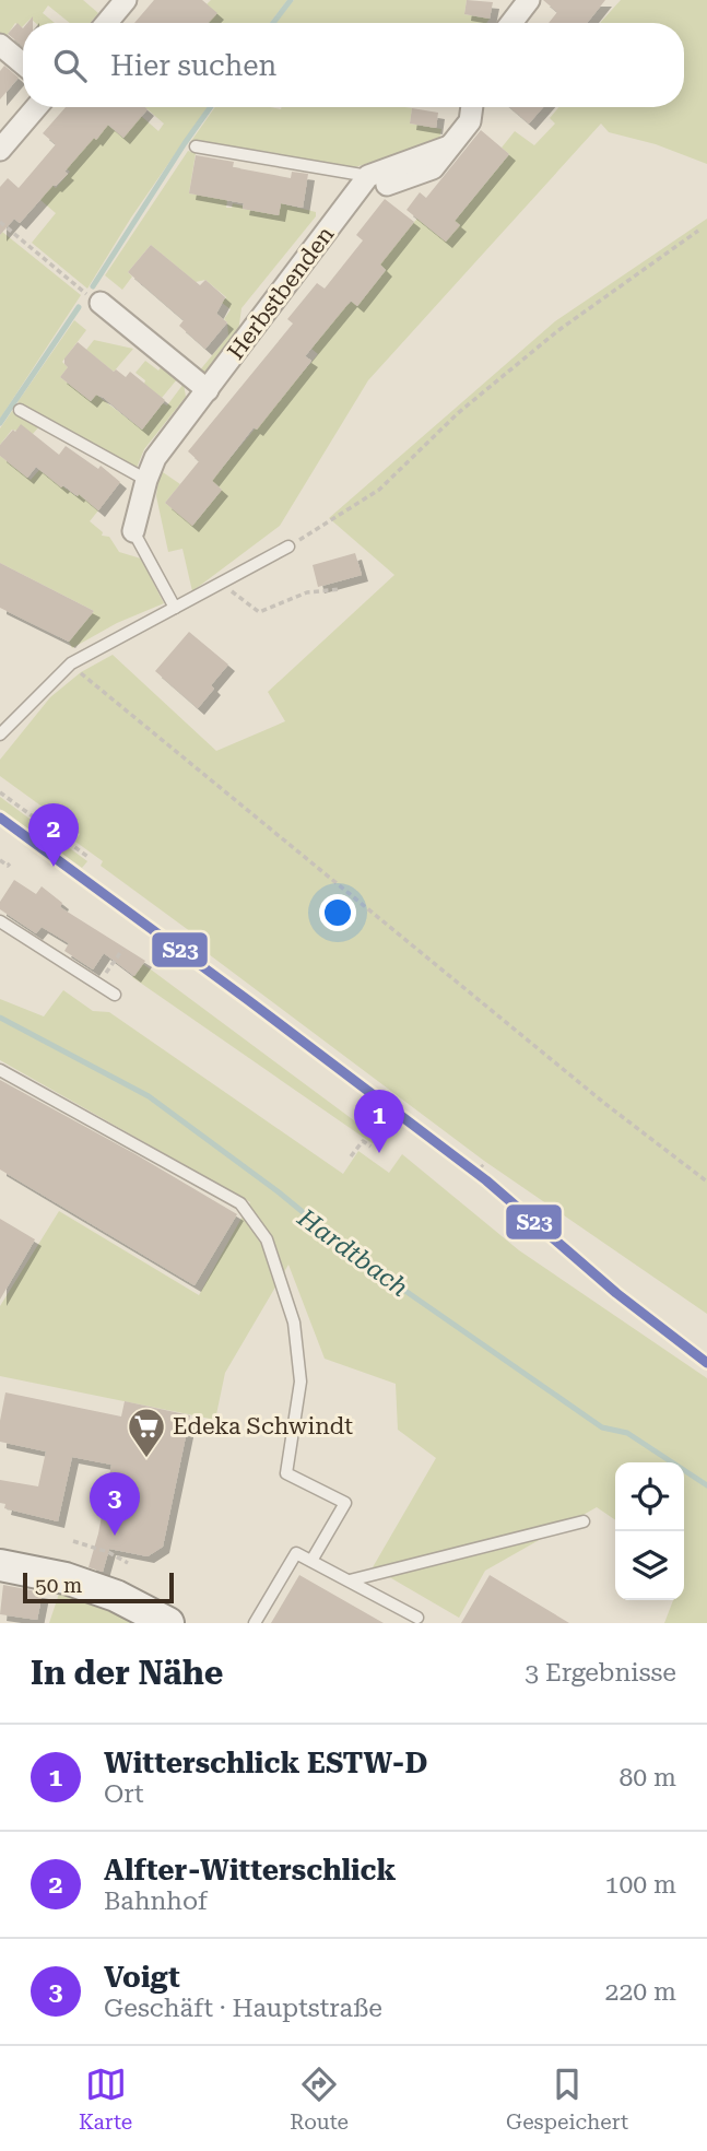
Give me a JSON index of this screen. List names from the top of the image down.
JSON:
{
  "streets": {
    "street": ["Herbstbenden"]
  },
  "water": ["Hardtbach"],
  "places": {
    "supermarket": ["Edeka Schwindt"]
  },
  "lines": ["transit line S23"],
  "scale_bar": "50 m",
  "page": {
    "search": "Hier suchen",
    "pins": ["2", "1", "3"],
    "scale": "50 m",
    "heading": ["In der Nähe", "3 Ergebnisse"],
    "list": [
      {
        "mark": "1",
        "name": "Witterschlick ESTW-D",
        "note": "Ort",
        "value": "80 m"
      },
      {
        "mark": "2",
        "name": "Alfter-Witterschlick",
        "note": "Bahnhof",
        "value": "100 m"
      },
      {
        "mark": "3",
        "name": "Voigt",
        "note": "Geschäft · Hauptstraße",
        "value": "220 m"
      }
    ],
    "nav": ["Karte", "Route", "Gespeichert"]
  }
}
